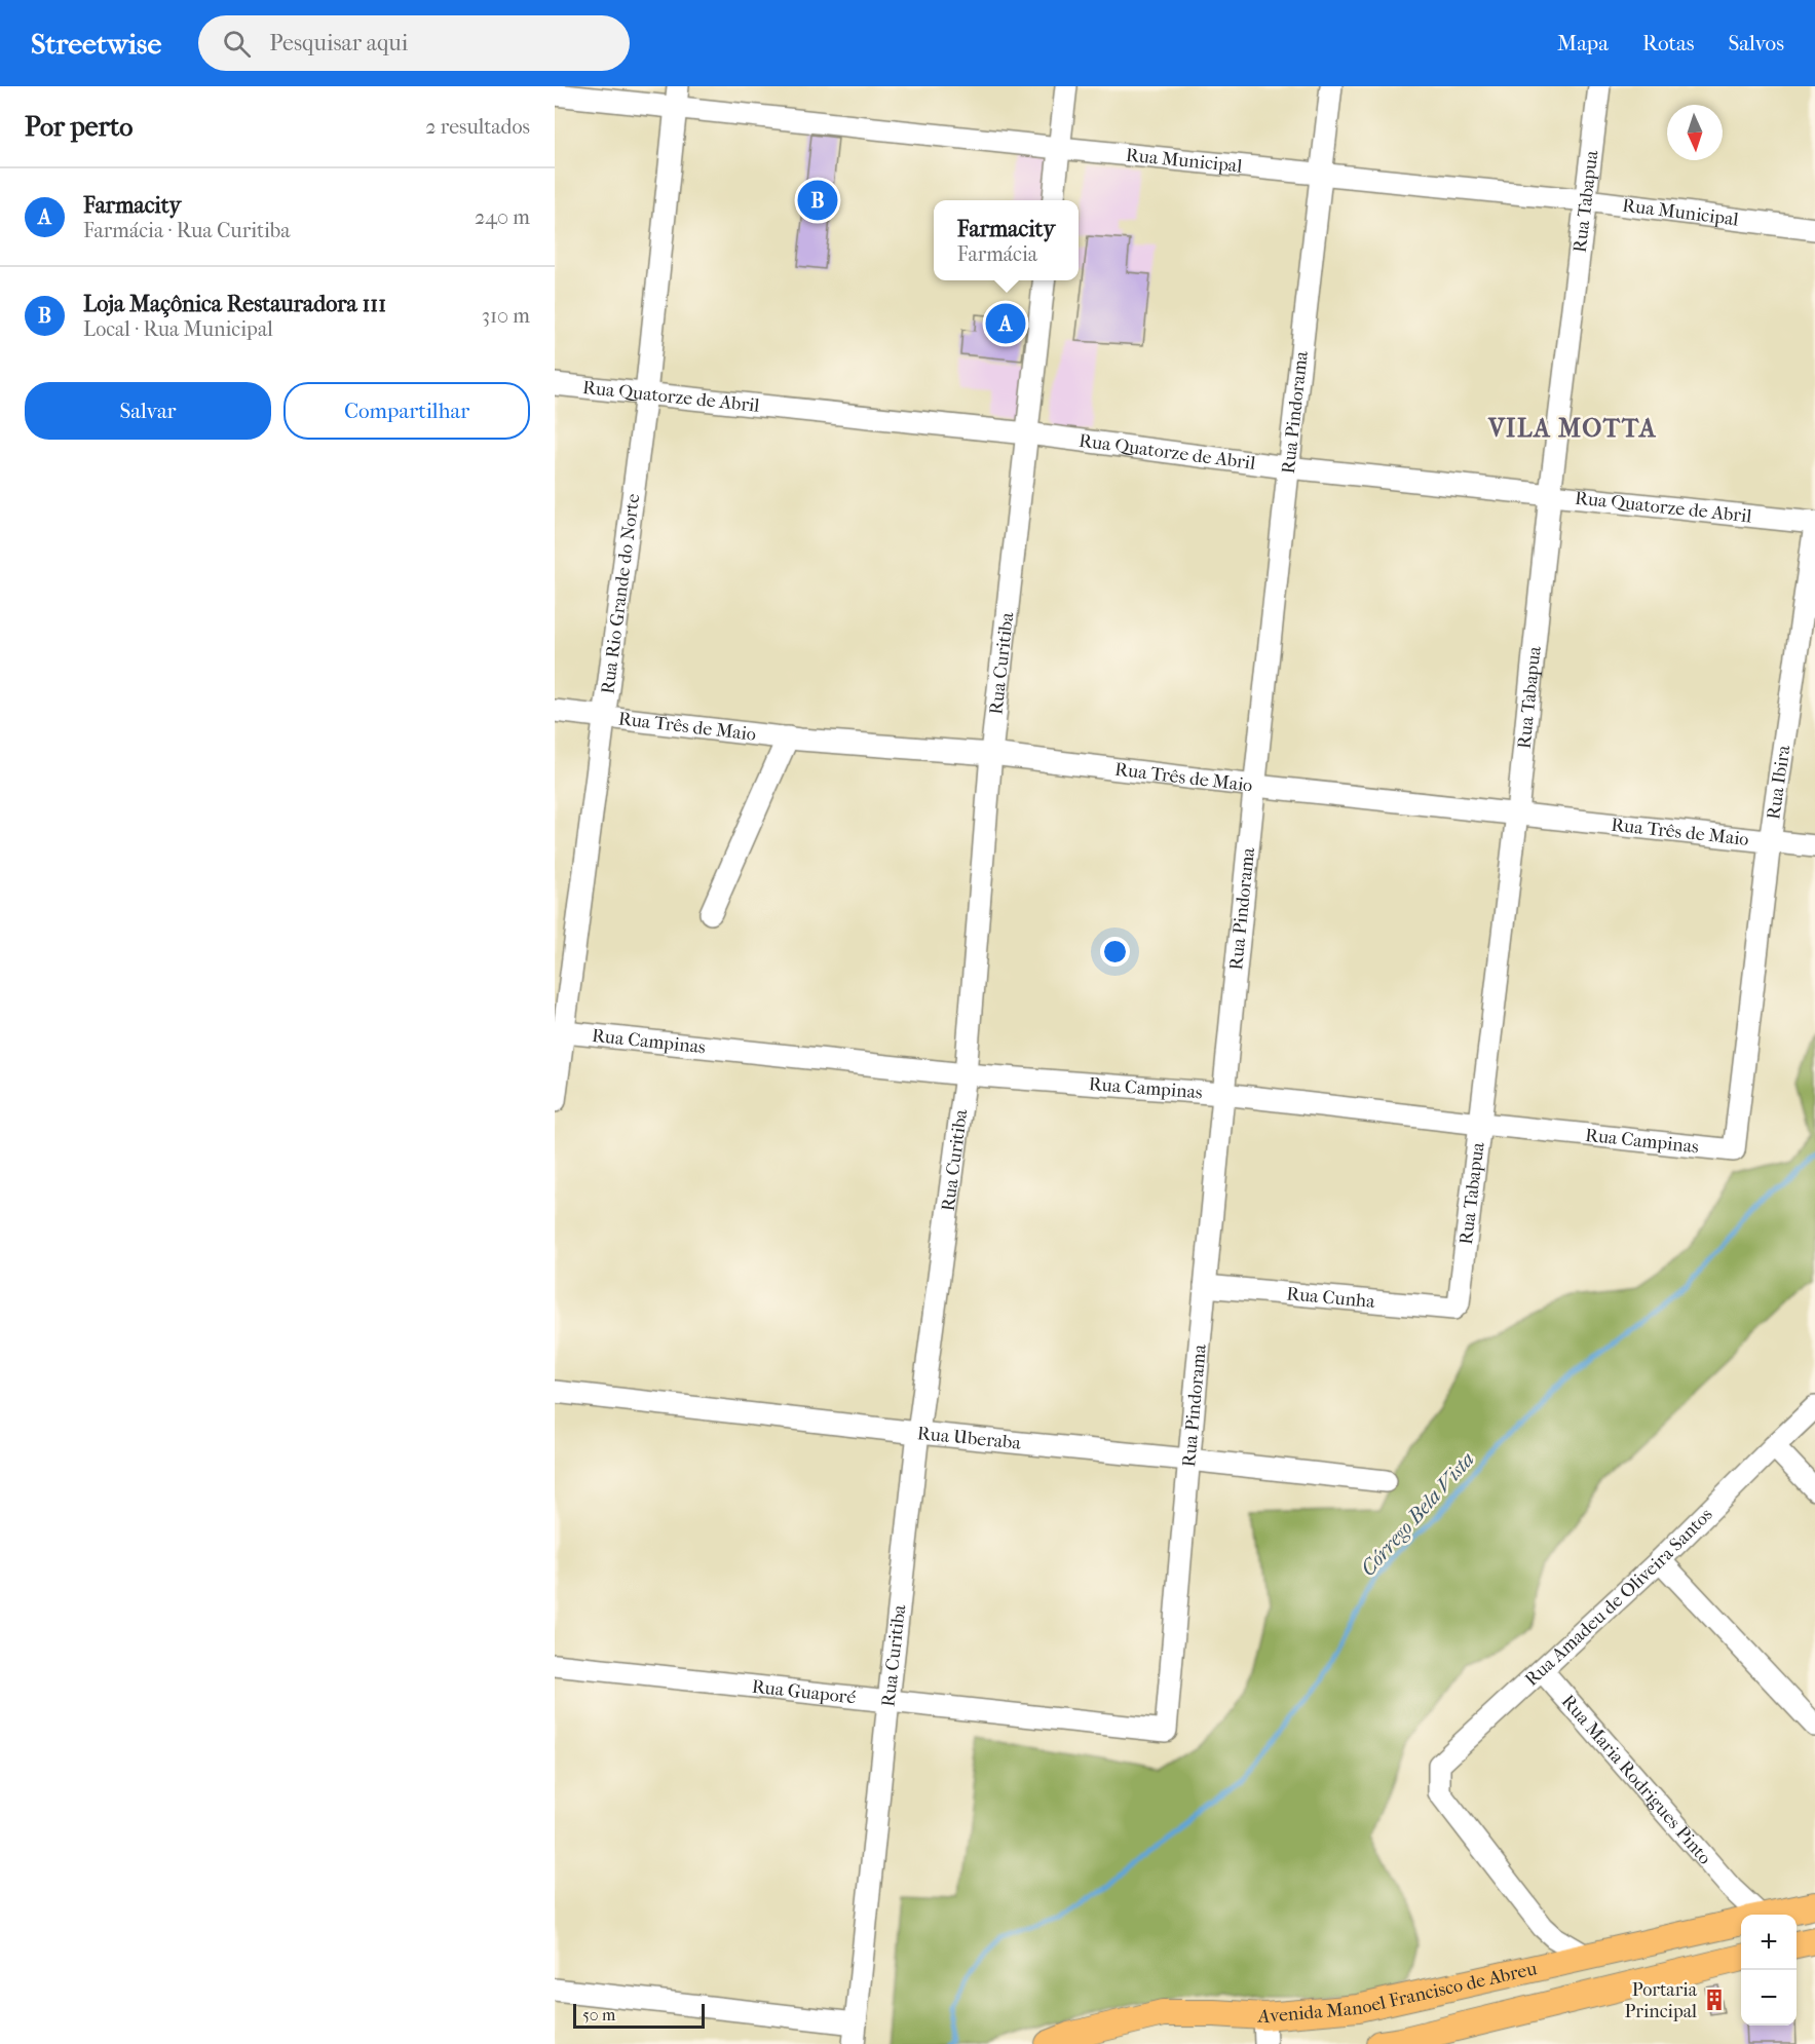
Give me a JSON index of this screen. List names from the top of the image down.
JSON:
{
  "streets": {
    "main road": ["Avenida Manoel Francisco de Abreu"],
    "street": [
      "Rua Municipal",
      "Rua Tabapua",
      "Rua Quatorze de Abril",
      "Rua Pindorama",
      "Rua Rio Grande do Norte",
      "Rua Curitiba",
      "Rua Três de Maio",
      "Rua Ibira",
      "Rua Campinas",
      "Rua Cunha",
      "Rua Uberaba",
      "Rua Amadeu de Oliveira Santos",
      "Rua Guaporé",
      "Rua Maria Rodrigues Pinto"
    ]
  },
  "crossings": [
    ["Rua Municipal", "Rua Tabapua"],
    ["Rua Municipal", "Rua Pindorama"],
    ["Rua Municipal", "Rua Rio Grande do Norte"],
    ["Rua Tabapua", "Rua Quatorze de Abril"],
    ["Rua Tabapua", "Rua Três de Maio"],
    ["Rua Tabapua", "Rua Campinas"],
    ["Rua Tabapua", "Rua Cunha"],
    ["Rua Quatorze de Abril", "Rua Pindorama"],
    ["Rua Quatorze de Abril", "Rua Rio Grande do Norte"],
    ["Rua Quatorze de Abril", "Rua Curitiba"],
    ["Rua Quatorze de Abril", "Rua Ibira"],
    ["Rua Pindorama", "Rua Três de Maio"],
    ["Rua Pindorama", "Rua Campinas"],
    ["Rua Pindorama", "Rua Cunha"],
    ["Rua Pindorama", "Rua Uberaba"],
    ["Rua Pindorama", "Rua Guaporé"],
    ["Rua Rio Grande do Norte", "Rua Três de Maio"],
    ["Rua Rio Grande do Norte", "Rua Campinas"],
    ["Rua Curitiba", "Rua Três de Maio"],
    ["Rua Curitiba", "Rua Campinas"],
    ["Rua Curitiba", "Rua Uberaba"],
    ["Rua Curitiba", "Rua Guaporé"],
    ["Rua Três de Maio", "Rua Ibira"],
    ["Rua Ibira", "Rua Campinas"],
    ["Rua Amadeu de Oliveira Santos", "Rua Maria Rodrigues Pinto"]
  ],
  "districts": ["VILA MOTTA"],
  "water": ["Córrego Bela Vista"],
  "places": {
    "building": ["Portaria Principal"]
  },
  "scale_bar": "50 m",
  "north": "bottom",
  "page": {
    "header": "Streetwise",
    "search": "Pesquisar aqui",
    "nav": ["Mapa", "Rotas", "Salvos"],
    "heading": ["Por perto", "2 resultados"],
    "list": [
      {
        "mark": "A",
        "name": "Farmacity",
        "note": "Farmácia · Rua Curitiba",
        "value": "240 m"
      },
      {
        "mark": "B",
        "name": "Loja Maçônica Restauradora 111",
        "note": "Local · Rua Municipal",
        "value": "310 m"
      }
    ],
    "pins": ["B", "A"],
    "popup": ["Farmacity", "Farmácia"],
    "buttons": ["Salvar", "Compartilhar"],
    "map_buttons": ["+", "−"],
    "scale": "50 m"
  }
}
